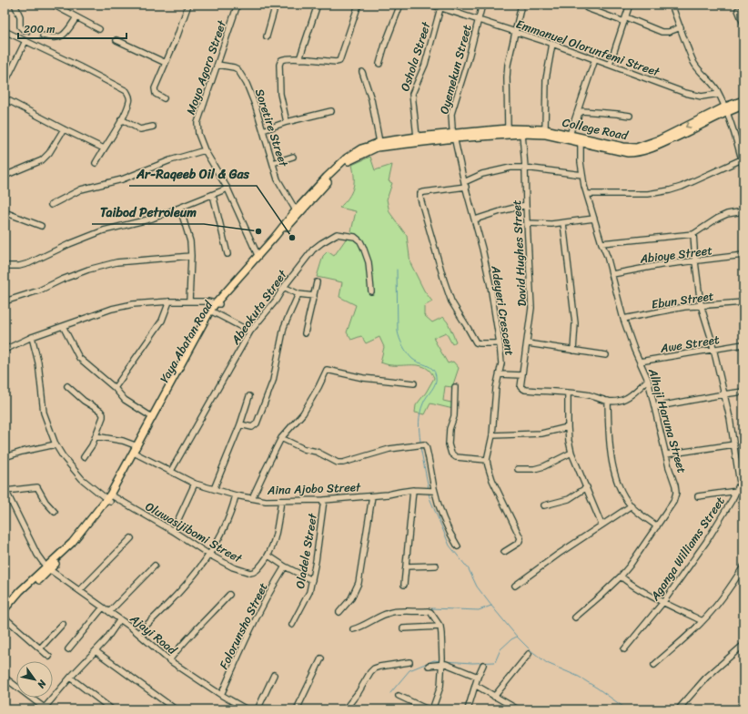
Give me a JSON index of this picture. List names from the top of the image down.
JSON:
{
  "streets": {
    "main road": ["College Road", "Yaya Abatan Road"],
    "street": [
      "Emmanuel Olorunfemi Street",
      "Oshola Street",
      "Moyo Agoro Street",
      "Oyemekun Street",
      "Soretire Street",
      "David Hughes Street",
      "Abioye Street",
      "Ebun Street",
      "Abeokuta Street",
      "Adeyeri Crescent",
      "Awe Street",
      "Alhaji Haruna Street",
      "Aina Ajobo Street",
      "Oluwasijibomi Street",
      "Aganga Williams Street",
      "Oladele Street",
      "Folorunsho Street",
      "Ajayi Road"
    ]
  },
  "crossings": [
    ["Emmanuel Olorunfemi Street", "Oshola Street"],
    ["Emmanuel Olorunfemi Street", "Oyemekun Street"],
    ["Oshola Street", "Yaya Abatan Road"],
    ["Moyo Agoro Street", "Soretire Street"],
    ["Moyo Agoro Street", "Yaya Abatan Road"],
    ["Oyemekun Street", "College Road"],
    ["Oyemekun Street", "Adeyeri Crescent"],
    ["Oyemekun Street", "Yaya Abatan Road"],
    ["Soretire Street", "Yaya Abatan Road"],
    ["College Road", "David Hughes Street"],
    ["College Road", "Adeyeri Crescent"],
    ["College Road", "Yaya Abatan Road"],
    ["College Road", "Alhaji Haruna Street"],
    ["David Hughes Street", "Alhaji Haruna Street"],
    ["Abioye Street", "Alhaji Haruna Street"],
    ["Abioye Street", "Aganga Williams Street"],
    ["Ebun Street", "Alhaji Haruna Street"],
    ["Ebun Street", "Aganga Williams Street"],
    ["Abeokuta Street", "Aina Ajobo Street"],
    ["Adeyeri Crescent", "Yaya Abatan Road"],
    ["Yaya Abatan Road", "Aina Ajobo Street"],
    ["Yaya Abatan Road", "Oluwasijibomi Street"],
    ["Yaya Abatan Road", "Ajayi Road"],
    ["Awe Street", "Alhaji Haruna Street"],
    ["Awe Street", "Aganga Williams Street"],
    ["Aina Ajobo Street", "Oluwasijibomi Street"],
    ["Aina Ajobo Street", "Oladele Street"],
    ["Folorunsho Street", "Ajayi Road"]
  ],
  "places": ["Taibod Petroleum", "Ar-Raqeeb Oil & Gas"],
  "scale_bar": "200 m",
  "north": "bottom right"
}
